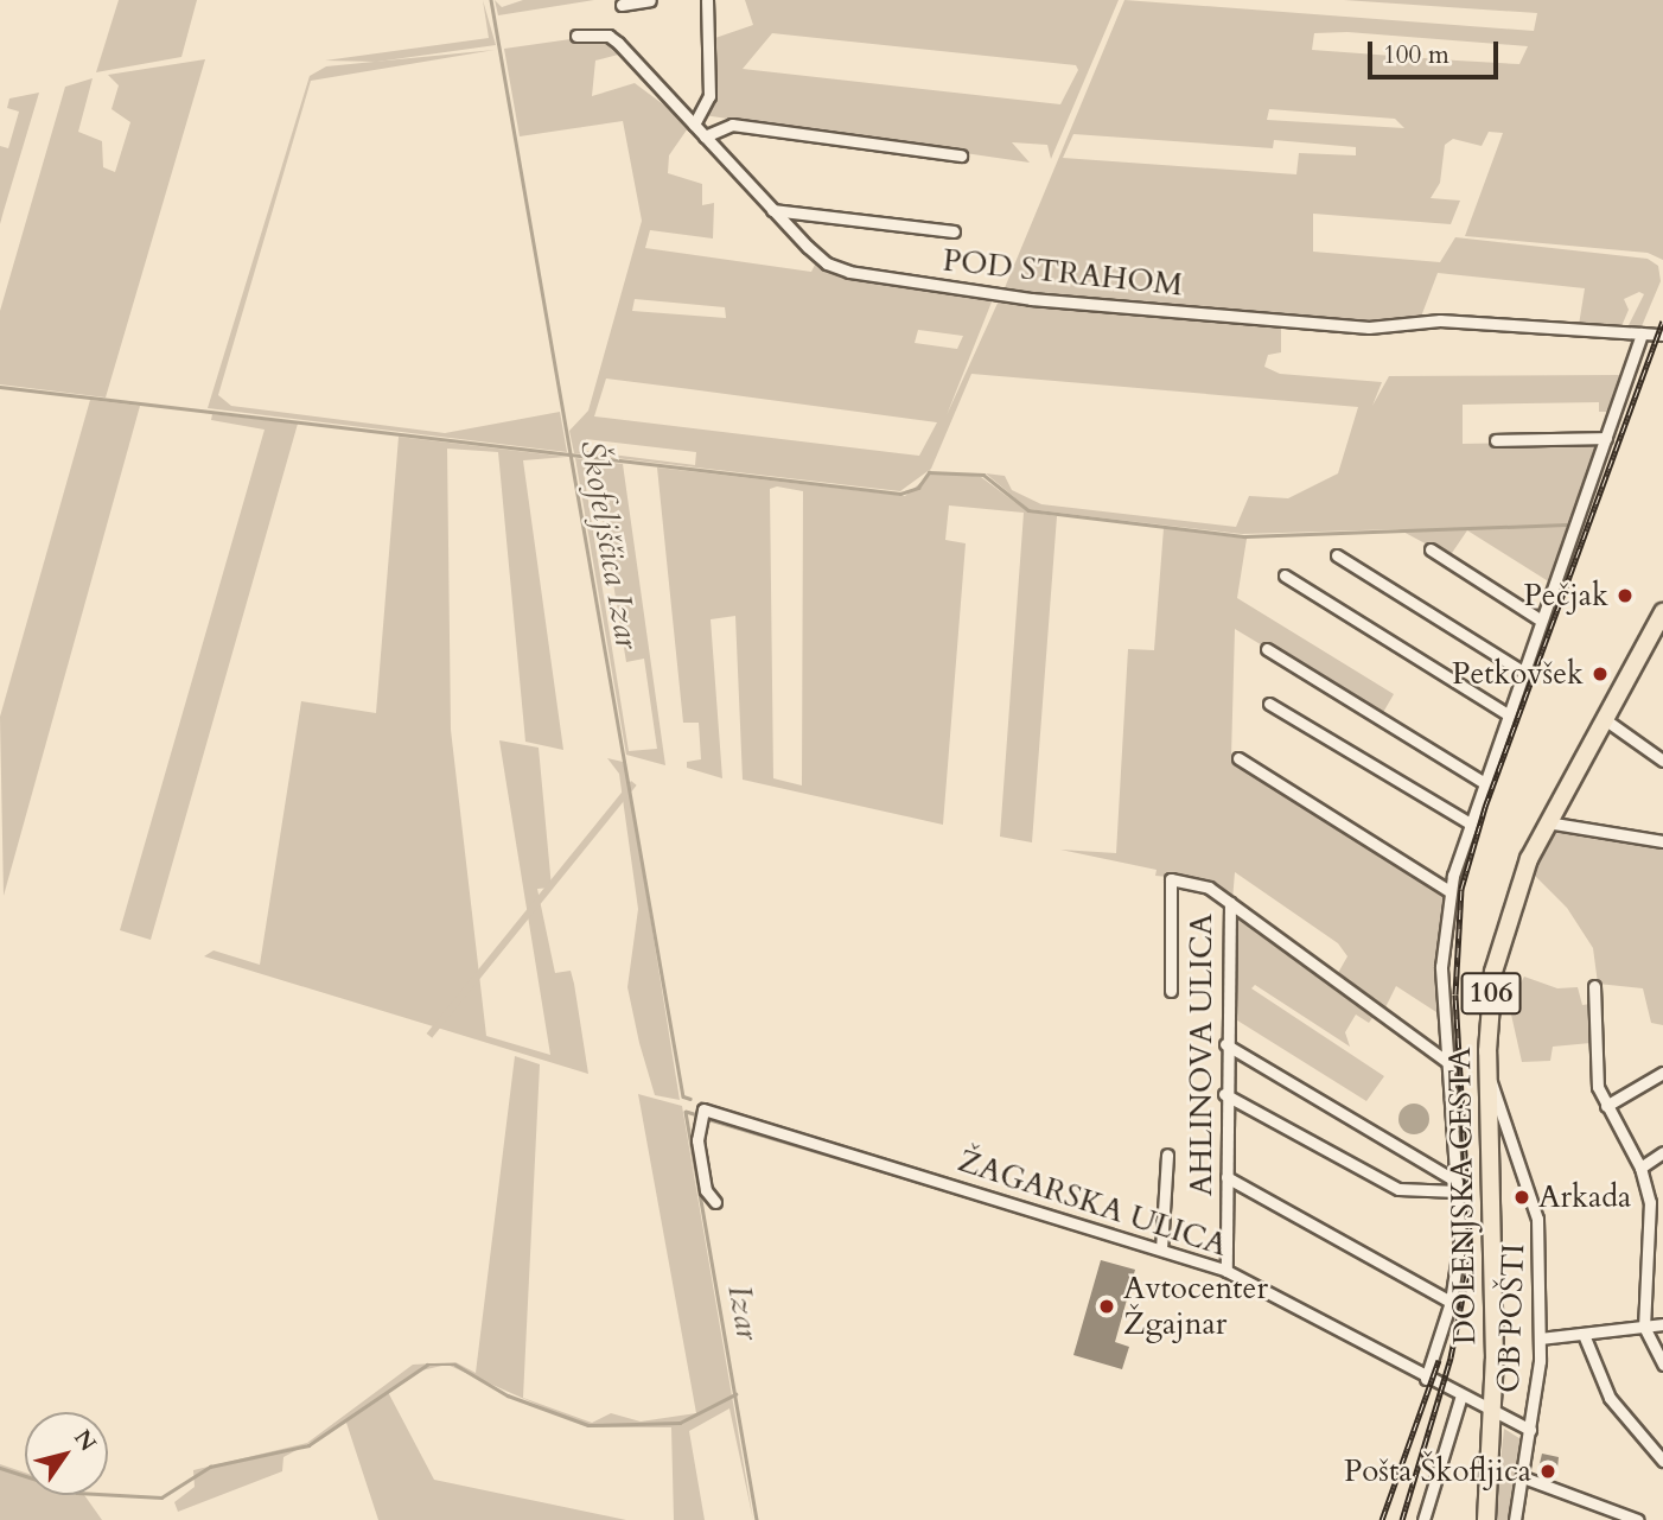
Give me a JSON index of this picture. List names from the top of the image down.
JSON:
{
  "streets": {
    "main road": ["106", "DOLENJSKA CESTA"],
    "street": [
      "POD STRAHOM",
      "AHLINOVA ULICA",
      "ŽAGARSKA ULICA",
      "OB POŠTI"
    ]
  },
  "crossings": [
    ["AHLINOVA ULICA", "ŽAGARSKA ULICA"],
    ["DOLENJSKA CESTA", "ŽAGARSKA ULICA"],
    ["DOLENJSKA CESTA", "OB POŠTI"],
    ["ŽAGARSKA ULICA", "OB POŠTI"]
  ],
  "water": ["Škofeljščica Izar", "Izar"],
  "places": [
    "Pečjak",
    "Petkovšek",
    "Arkada",
    "Avtocenter Žgajnar",
    "Pošta Škofljica"
  ],
  "scale_bar": "100 m",
  "north": "top right"
}
